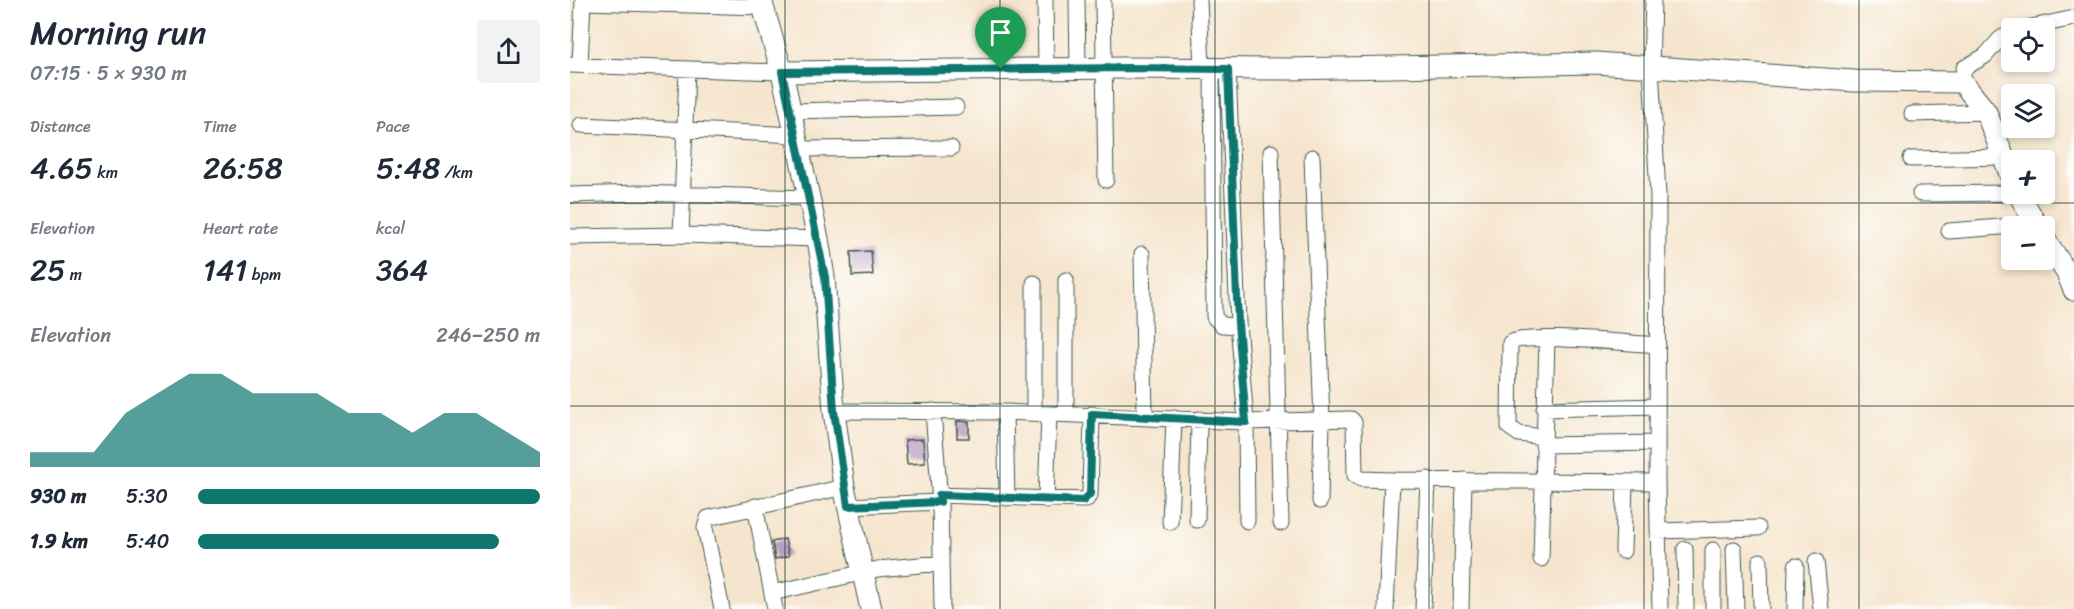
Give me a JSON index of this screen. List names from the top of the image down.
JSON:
{
  "page": {
    "heading": ["Morning run", "07:15 · 5 × 930 m"],
    "map_buttons": ["+", "−"],
    "stats": [
      ["Distance", "4.65 km"],
      ["Time", "26:58"],
      ["Pace", "5:48 /km"],
      ["Elevation", "25 m"],
      ["Heart rate", "141 bpm"],
      ["kcal", "364"]
    ],
    "chart": ["Elevation", "246–250 m"],
    "list": [
      {
        "name": "930 m",
        "note": "5:30"
      },
      {
        "name": "1.9 km",
        "note": "5:40"
      }
    ]
  }
}
